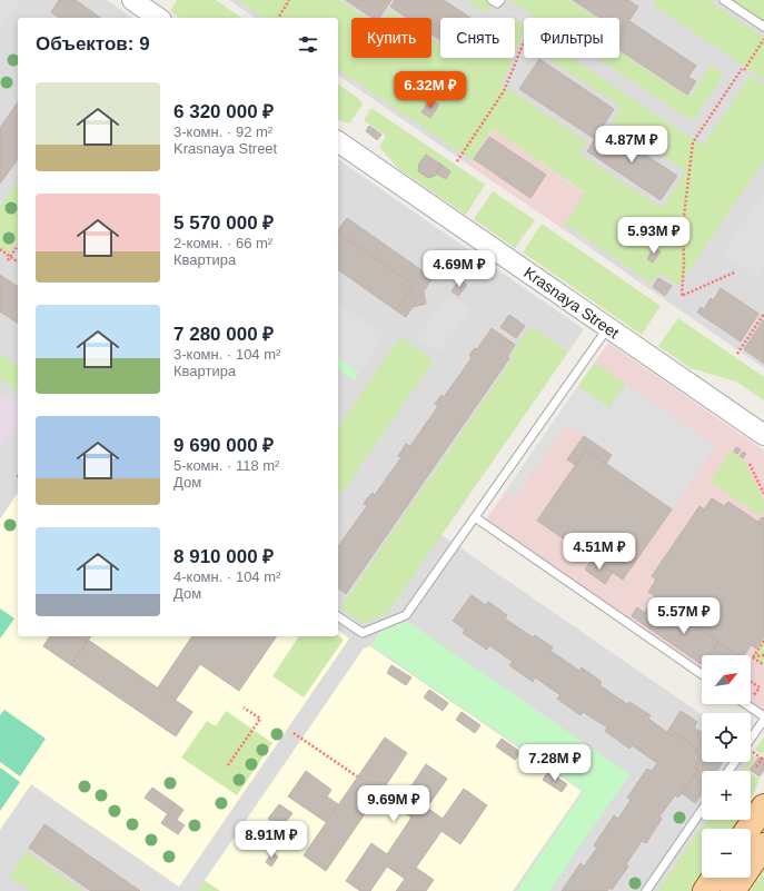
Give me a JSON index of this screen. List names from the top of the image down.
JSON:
{
  "streets": {
    "street": ["Krasnaya Street"]
  },
  "north": "top right",
  "page": {
    "chip": ["Купить", "Снять", "Фильтры"],
    "heading": "Объектов: 9",
    "price": [
      "6.32M ₽",
      "4.87M ₽",
      "5.93M ₽",
      "4.69M ₽",
      "4.51M ₽",
      "5.57M ₽",
      "7.28M ₽",
      "9.69M ₽",
      "8.91M ₽"
    ],
    "list": [
      {
        "name": "6 320 000 ₽",
        "note": "3-комн. · 92 m² · Krasnaya Street"
      },
      {
        "name": "5 570 000 ₽",
        "note": "2-комн. · 66 m² · Квартира"
      },
      {
        "name": "7 280 000 ₽",
        "note": "3-комн. · 104 m² · Квартира"
      },
      {
        "name": "9 690 000 ₽",
        "note": "5-комн. · 118 m² · Дом"
      },
      {
        "name": "8 910 000 ₽",
        "note": "4-комн. · 104 m² · Дом"
      }
    ],
    "map_buttons": ["+", "−"]
  }
}
